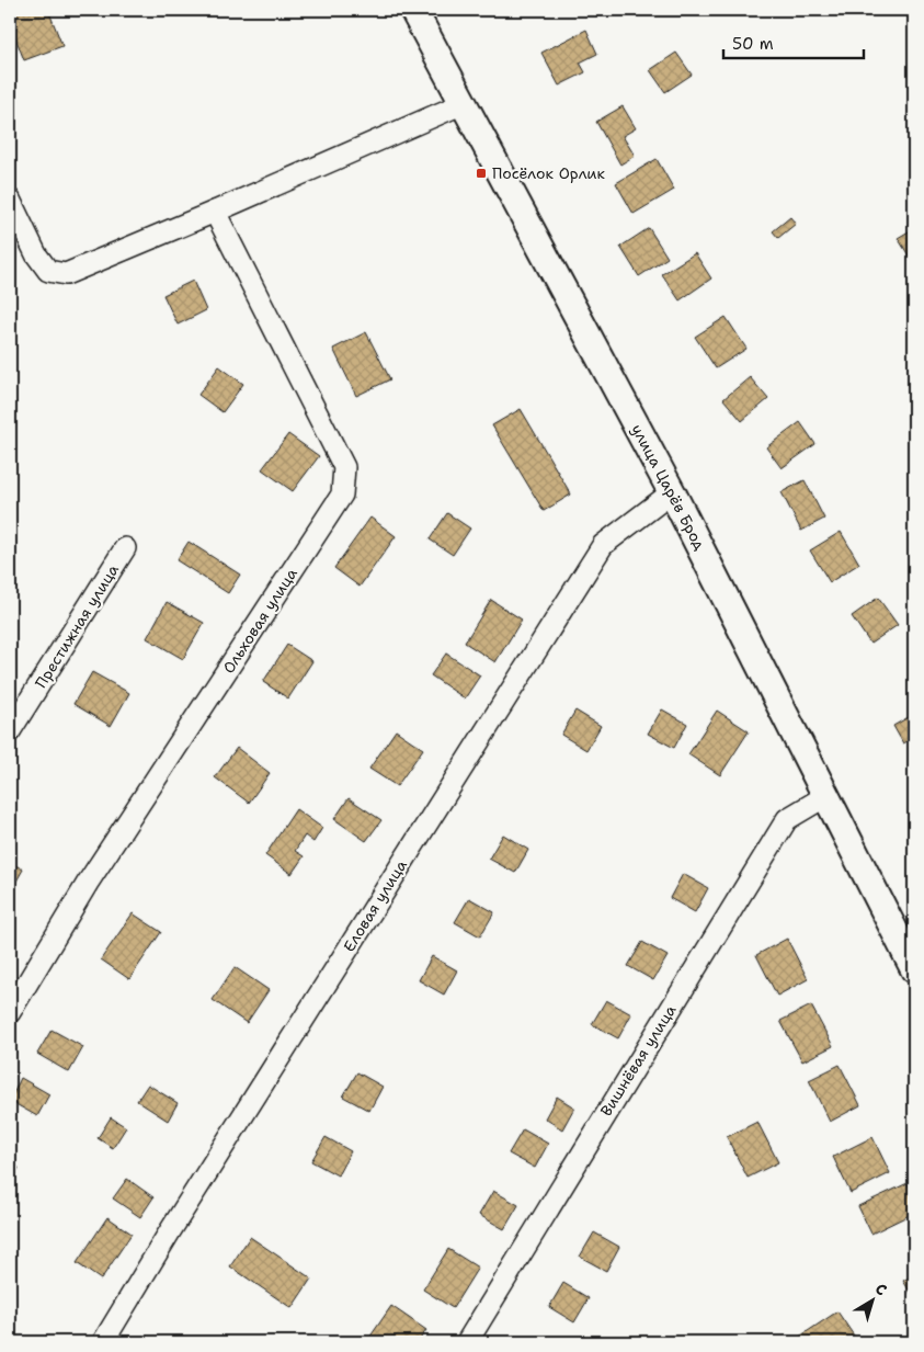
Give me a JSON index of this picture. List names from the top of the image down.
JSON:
{
  "streets": {
    "street": [
      "улица Царёв Брод",
      "Ольховая улица",
      "Престижная улица",
      "Еловая улица",
      "Вишнёвая улица"
    ]
  },
  "crossings": [
    ["улица Царёв Брод", "Еловая улица"],
    ["улица Царёв Брод", "Вишнёвая улица"]
  ],
  "places": {
    "transit": ["Посёлок Орлик"]
  },
  "scale_bar": "50 m",
  "north": "top right"
}
